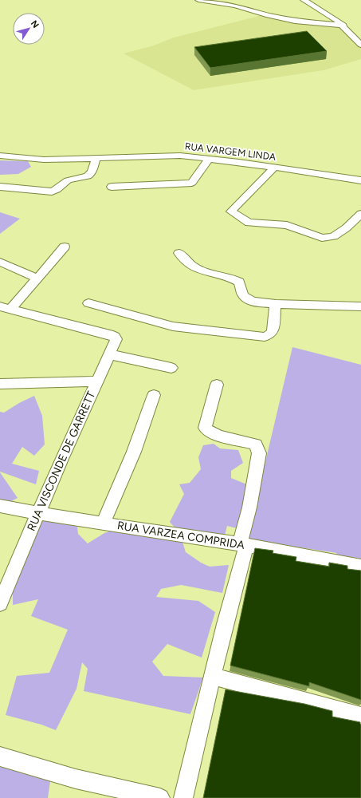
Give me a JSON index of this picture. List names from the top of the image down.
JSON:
{
  "streets": {
    "street": ["RUA VARGEM LINDA", "RUA VISCONDE DE GARRETT", "RUA VARZEA COMPRIDA"]
  },
  "crossings": [
    ["RUA VISCONDE DE GARRETT", "RUA VARZEA COMPRIDA"]
  ],
  "north": "top right"
}
